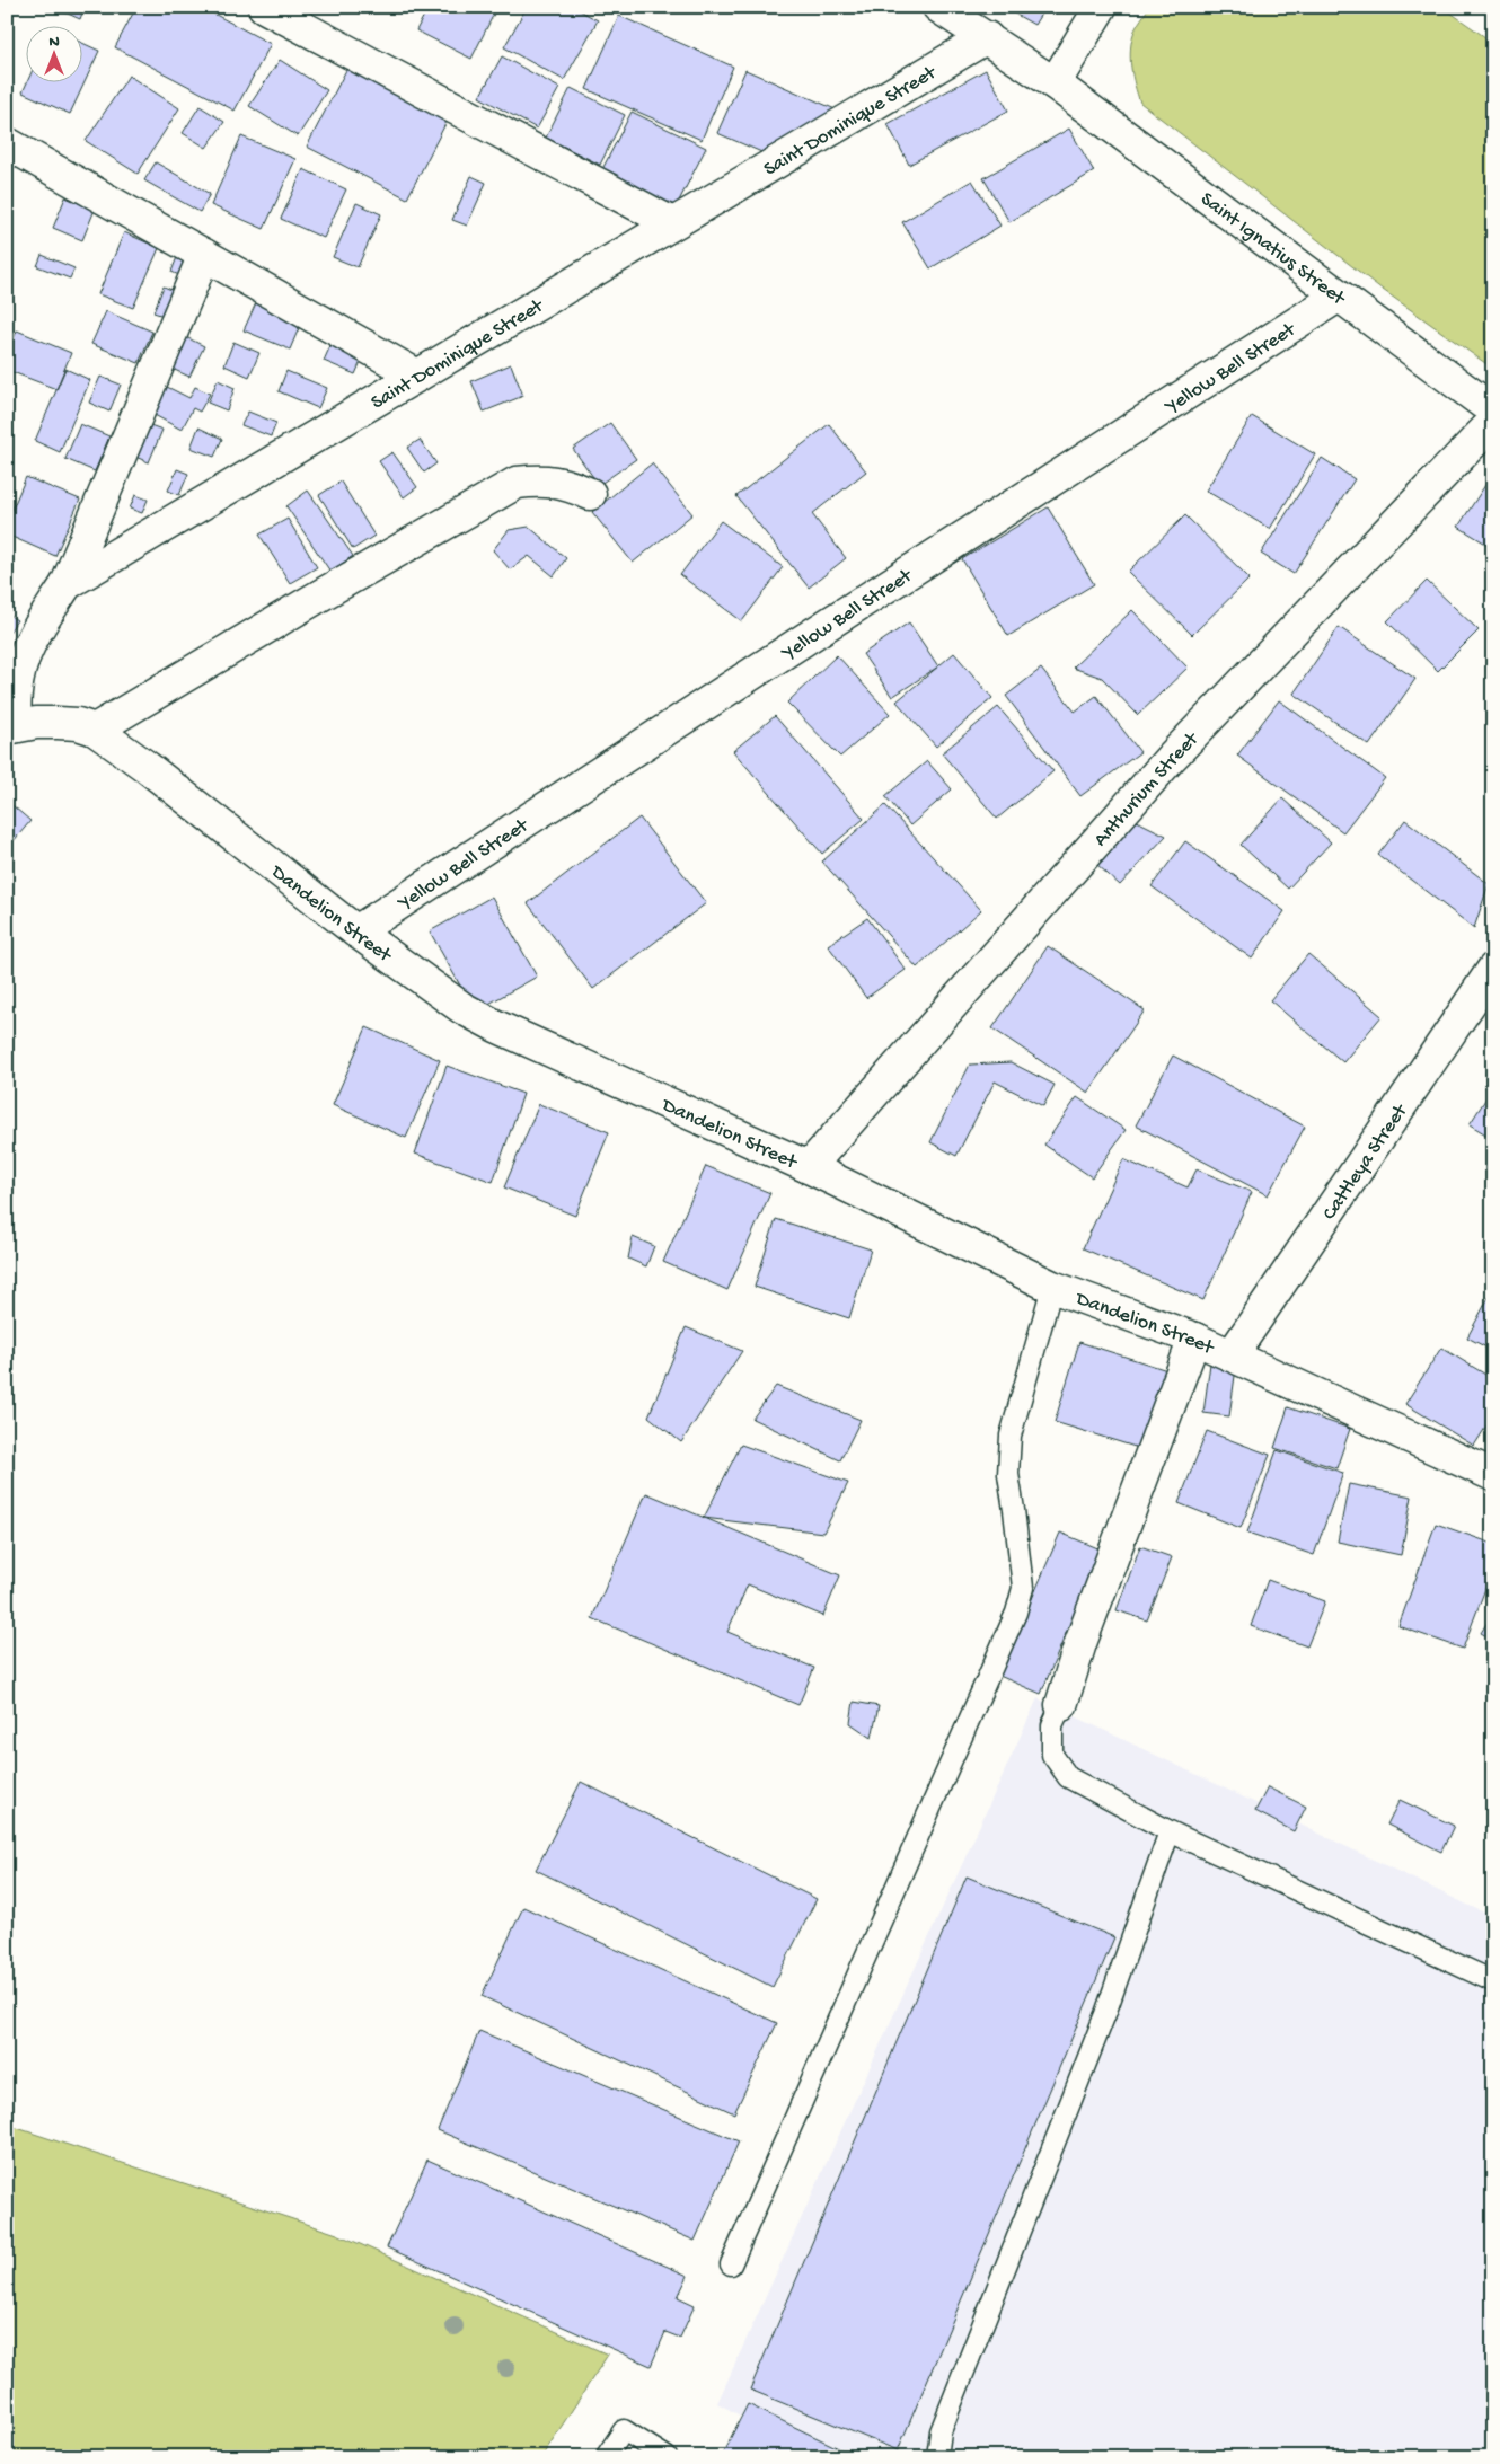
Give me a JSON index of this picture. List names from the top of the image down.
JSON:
{
  "streets": {
    "street": [
      "Saint Dominique Street",
      "Saint Ignatius Street",
      "Yellow Bell Street",
      "Anthurium Street",
      "Dandelion Street",
      "Cattleya Street"
    ]
  },
  "crossings": [
    ["Saint Dominique Street", "Saint Ignatius Street"],
    ["Saint Dominique Street", "Dandelion Street"],
    ["Saint Ignatius Street", "Yellow Bell Street"],
    ["Yellow Bell Street", "Dandelion Street"],
    ["Anthurium Street", "Dandelion Street"],
    ["Dandelion Street", "Cattleya Street"]
  ],
  "north": "top"
}
